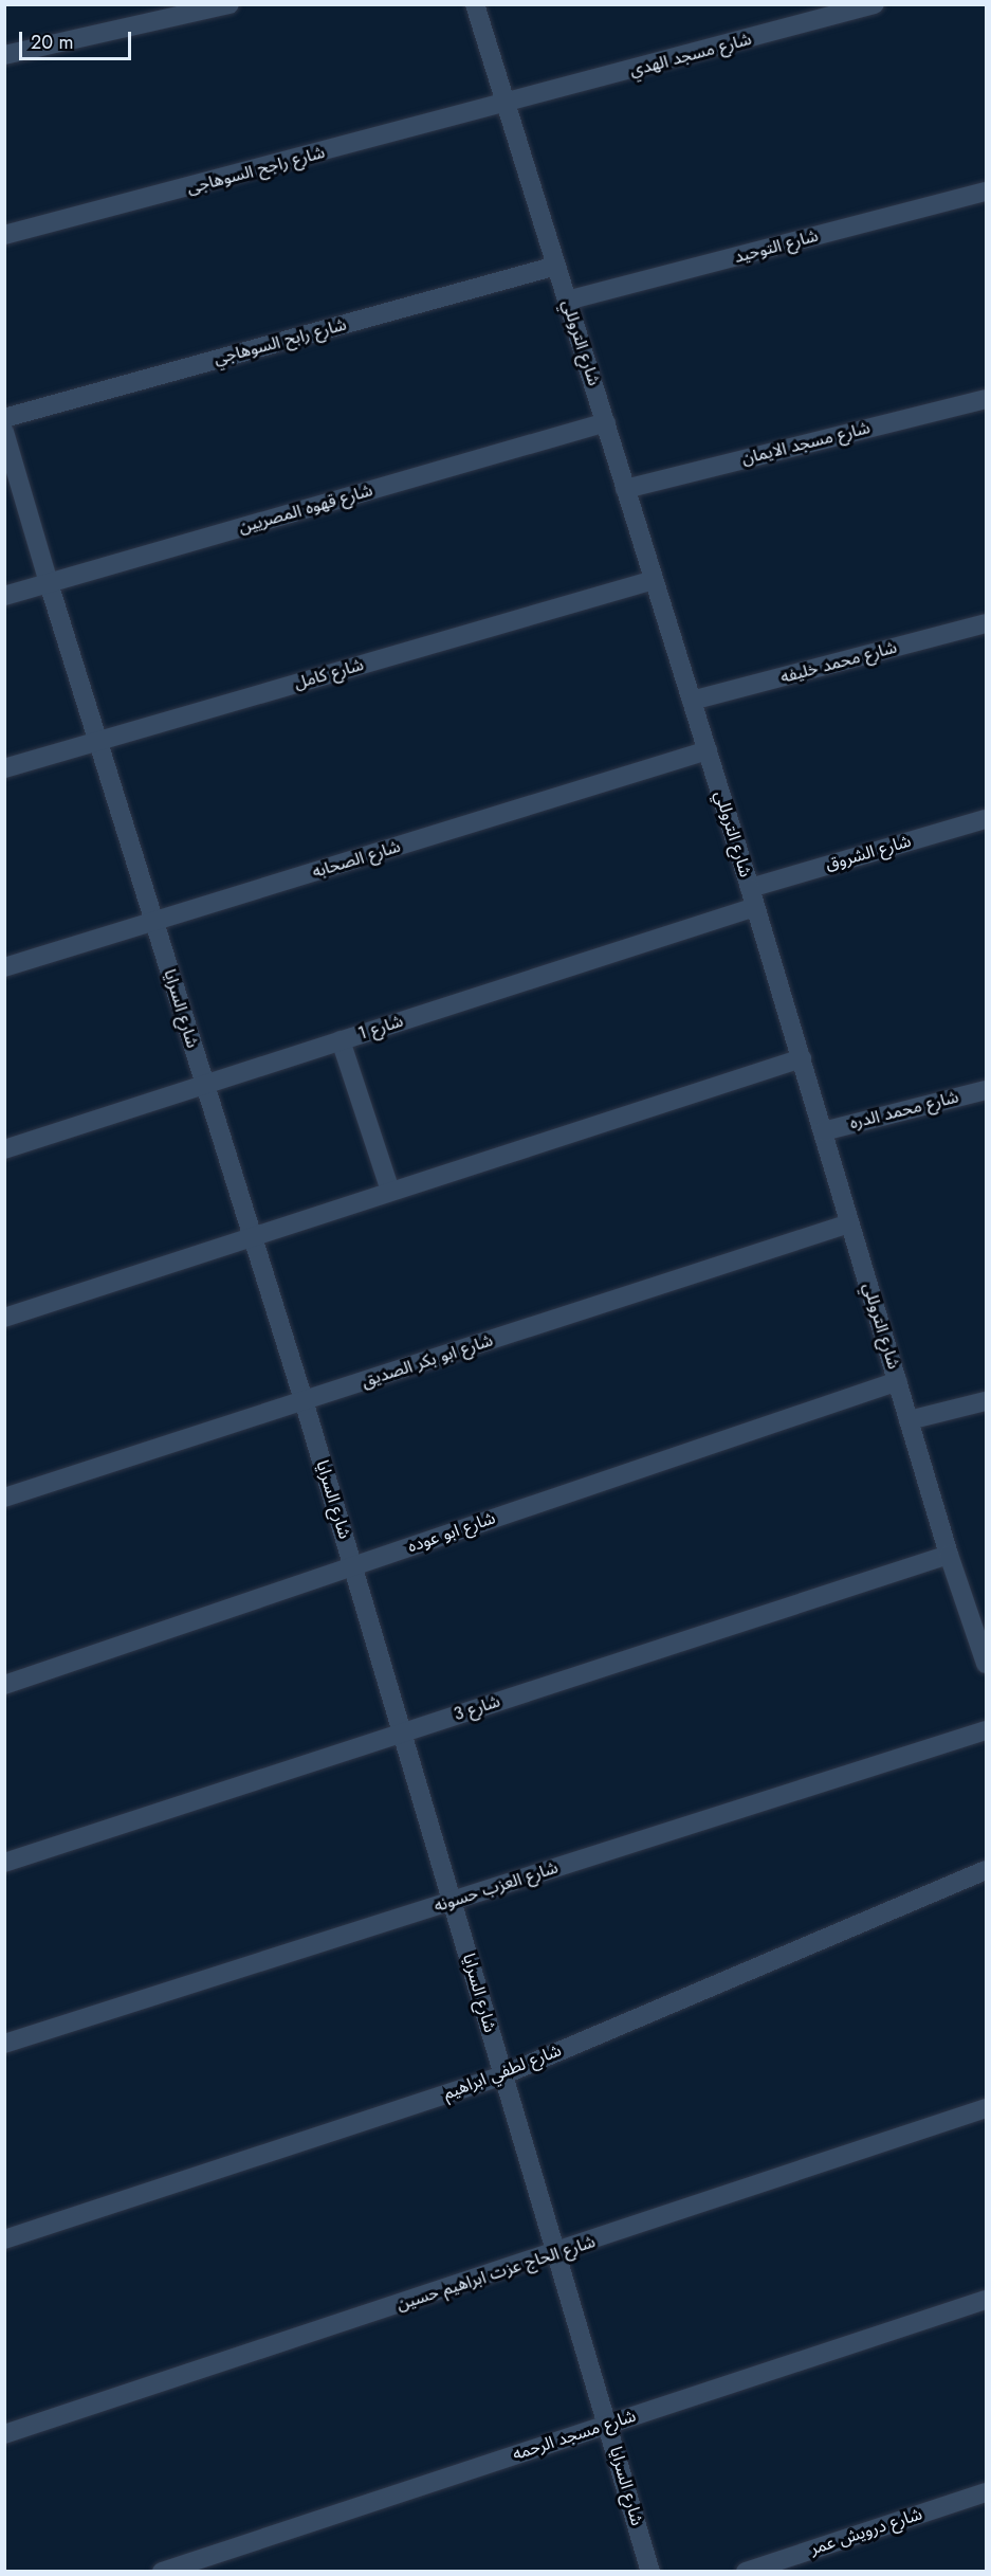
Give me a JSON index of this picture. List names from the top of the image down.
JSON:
{
  "streets": {
    "street": [
      "شارع مسجد الهدي",
      "شارع راجح السوهاجى",
      "شارع التوحيد",
      "شارع رابح السوهاجي",
      "شارع التروللي",
      "شارع مسجد الايمان",
      "شارع قهوه المصريين",
      "شارع محمد خليفه",
      "شارع كامل",
      "شارع الشروق",
      "شارع الصحابه",
      "شارع السرايا",
      "شارع 1",
      "شارع محمد الدره",
      "شارع ابو بكر الصديق",
      "شارع ابو عوده",
      "شارع 3",
      "شارع العزب حسونه",
      "شارع لطفي ابراهيم",
      "شارع الحاج عزت ابراهيم حسين",
      "شارع مسجد الرحمه",
      "شارع درويش عمر"
    ]
  },
  "crossings": [
    ["شارع مسجد الهدي", "شارع راجح السوهاجى"],
    ["شارع مسجد الهدي", "شارع التروللي"],
    ["شارع راجح السوهاجى", "شارع التروللي"],
    ["شارع التوحيد", "شارع التروللي"],
    ["شارع رابح السوهاجي", "شارع التروللي"],
    ["شارع التروللي", "شارع مسجد الايمان"],
    ["شارع التروللي", "شارع قهوه المصريين"],
    ["شارع التروللي", "شارع محمد خليفه"],
    ["شارع التروللي", "شارع كامل"],
    ["شارع التروللي", "شارع الشروق"],
    ["شارع التروللي", "شارع الصحابه"],
    ["شارع التروللي", "شارع 1"],
    ["شارع التروللي", "شارع محمد الدره"],
    ["شارع التروللي", "شارع ابو بكر الصديق"],
    ["شارع التروللي", "شارع ابو عوده"],
    ["شارع التروللي", "شارع 3"],
    ["شارع قهوه المصريين", "شارع السرايا"],
    ["شارع كامل", "شارع السرايا"],
    ["شارع الصحابه", "شارع السرايا"],
    ["شارع السرايا", "شارع 1"],
    ["شارع السرايا", "شارع ابو بكر الصديق"],
    ["شارع السرايا", "شارع ابو عوده"],
    ["شارع السرايا", "شارع 3"],
    ["شارع السرايا", "شارع العزب حسونه"],
    ["شارع السرايا", "شارع لطفي ابراهيم"],
    ["شارع السرايا", "شارع الحاج عزت ابراهيم حسين"],
    ["شارع السرايا", "شارع مسجد الرحمه"]
  ],
  "scale_bar": "20 m"
}
